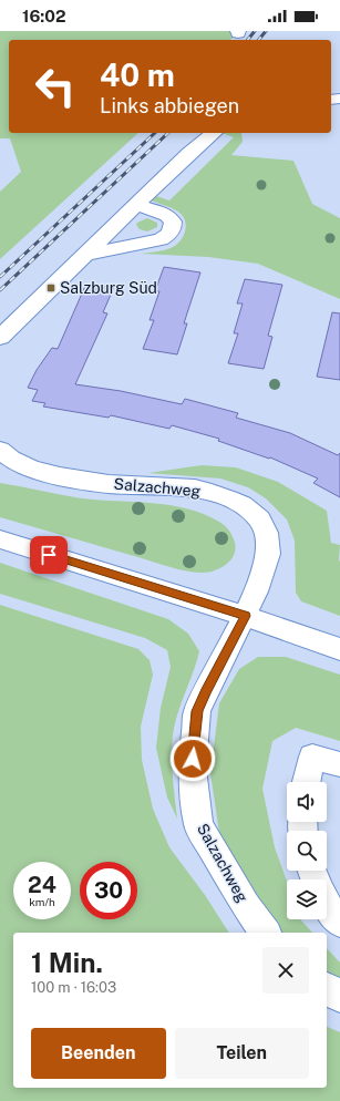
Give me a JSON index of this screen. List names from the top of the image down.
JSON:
{
  "streets": {
    "street": ["Salzachweg"]
  },
  "places": {
    "transit": ["Salzburg Süd"]
  },
  "page": {
    "status": "16:02",
    "turn": ["40 m", "Links abbiegen"],
    "speed": "24 km/h",
    "limit": "30",
    "heading": ["1 Min.", "100 m · 16:03"],
    "buttons": ["Beenden", "Teilen"]
  }
}
